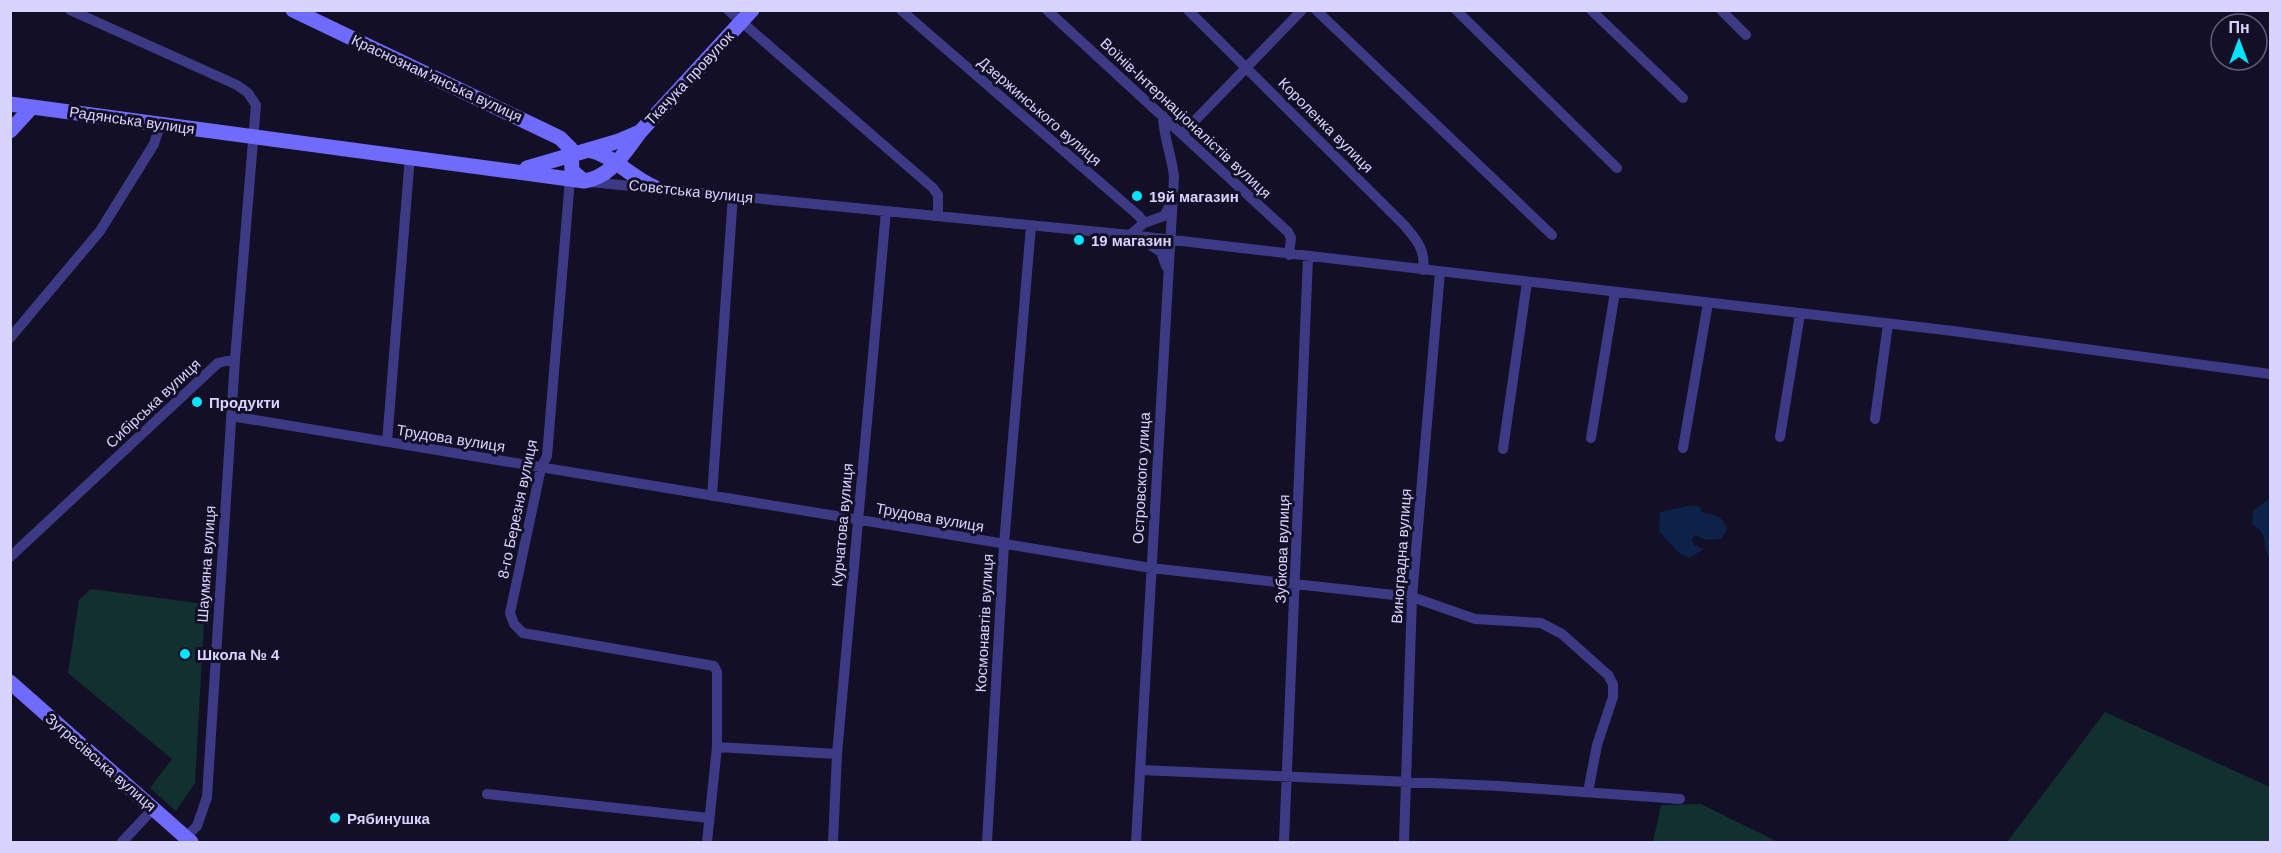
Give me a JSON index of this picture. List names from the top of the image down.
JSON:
{
  "streets": {
    "street": [
      "Краснознамʼянська вулиця",
      "Ткачука провулок",
      "Дзержинського вулиця",
      "Воїнів-Інтернаціоналістів вулиця",
      "Радянська вулиця",
      "Короленка вулиця",
      "Совєтська вулиця",
      "Сибірська вулиця",
      "Трудова вулиця",
      "Островского улица",
      "8-го Березня вулиця",
      "Курчатова вулиця",
      "Зубкова вулиця",
      "Виноградна вулиця",
      "Шаумяна вулиця",
      "Космонавтів вулиця",
      "Зугресівська вулиця"
    ]
  },
  "crossings": [
    ["Краснознамʼянська вулиця", "Ткачука провулок"],
    ["Ткачука провулок", "Совєтська вулиця"],
    ["Воїнів-Інтернаціоналістів вулиця", "Совєтська вулиця"],
    ["Воїнів-Інтернаціоналістів вулиця", "Островского улица"],
    ["Радянська вулиця", "Совєтська вулиця"],
    ["Короленка вулиця", "Совєтська вулиця"],
    ["Совєтська вулиця", "Островского улица"],
    ["Совєтська вулиця", "8-го Березня вулиця"],
    ["Совєтська вулиця", "Курчатова вулиця"],
    ["Совєтська вулиця", "Зубкова вулиця"],
    ["Совєтська вулиця", "Виноградна вулиця"],
    ["Совєтська вулиця", "Космонавтів вулиця"],
    ["Сибірська вулиця", "Шаумяна вулиця"],
    ["Трудова вулиця", "Островского улица"],
    ["Трудова вулиця", "8-го Березня вулиця"],
    ["Трудова вулиця", "Курчатова вулиця"],
    ["Трудова вулиця", "Зубкова вулиця"],
    ["Трудова вулиця", "Виноградна вулиця"],
    ["Трудова вулиця", "Шаумяна вулиця"],
    ["Трудова вулиця", "Космонавтів вулиця"],
    ["Шаумяна вулиця", "Зугресівська вулиця"]
  ],
  "places": [
    "19й магазин",
    "19 магазин",
    "Продукти",
    "Школа № 4",
    "Рябинушка"
  ],
  "north": "top"
}
